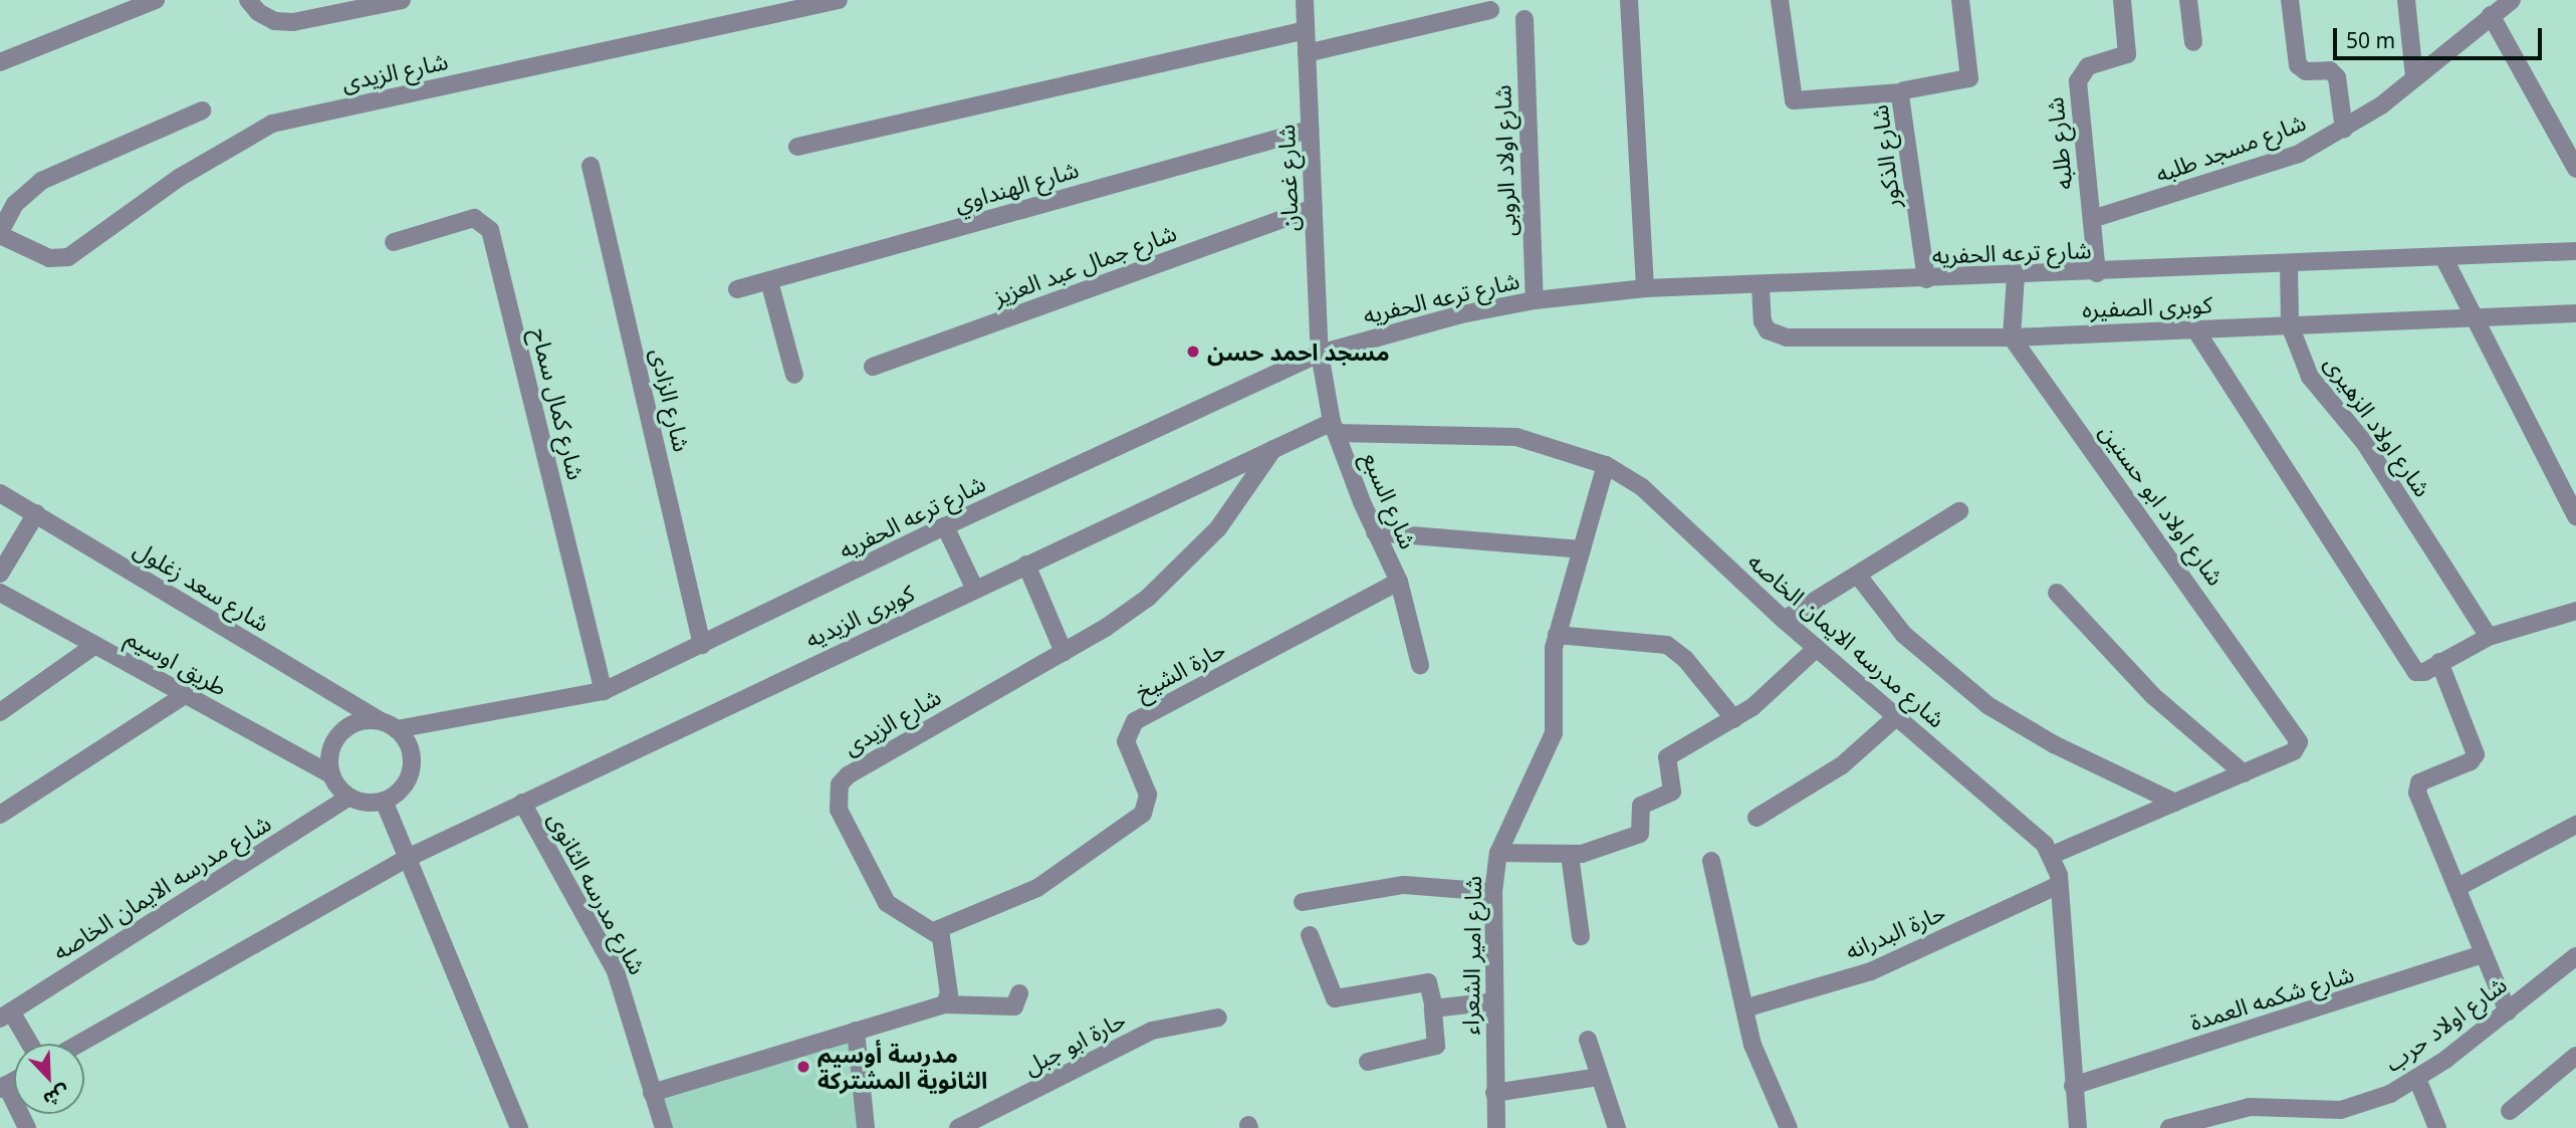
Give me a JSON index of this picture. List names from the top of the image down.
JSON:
{
  "streets": {
    "street": [
      "شارع الزيدى",
      "شارع طلبه",
      "شارع مسجد طلبه",
      "شارع الذكور",
      "شارع اولاد الروبى",
      "شارع غصان",
      "شارع الهنداوي",
      "شارع ترعه الحفريه",
      "شارع جمال عبد العزيز",
      "كوبرى الصفيره",
      "شارع الزادى",
      "شارع كمال سماح",
      "شارع اولاد الزهيرى",
      "شارع السبع",
      "شارع اولاد ابو حسنين",
      "شارع سعد زغلول",
      "كوبرى الزيديه",
      "شارع مدرسه الايمان الخاصه",
      "طريق اوسيم",
      "حارة الشيخ",
      "شارع مدرسه الثانوى",
      "حارة البدرانه",
      "شارع امير الشعراء",
      "شارع شكمه العمدة",
      "شارع اولاد حرب",
      "حارة ابو جبل"
    ]
  },
  "crossings": [
    ["شارع الزيدى", "كوبرى الزيديه"],
    ["شارع الزيدى", "حارة الشيخ"],
    ["شارع طلبه", "شارع مسجد طلبه"],
    ["شارع طلبه", "شارع ترعه الحفريه"],
    ["شارع الذكور", "شارع ترعه الحفريه"],
    ["شارع اولاد الروبى", "شارع ترعه الحفريه"],
    ["شارع غصان", "شارع الهنداوي"],
    ["شارع غصان", "شارع ترعه الحفريه"],
    ["شارع غصان", "شارع جمال عبد العزيز"],
    ["شارع غصان", "شارع السبع"],
    ["شارع ترعه الحفريه", "كوبرى الصفيره"],
    ["شارع ترعه الحفريه", "شارع الزادى"],
    ["شارع ترعه الحفريه", "شارع كمال سماح"],
    ["شارع ترعه الحفريه", "شارع اولاد الزهيرى"],
    ["شارع ترعه الحفريه", "شارع السبع"],
    ["شارع ترعه الحفريه", "شارع سعد زغلول"],
    ["شارع ترعه الحفريه", "شارع مدرسه الايمان الخاصه"],
    ["شارع ترعه الحفريه", "طريق اوسيم"],
    ["كوبرى الصفيره", "شارع اولاد الزهيرى"],
    ["كوبرى الصفيره", "شارع اولاد ابو حسنين"],
    ["شارع السبع", "كوبرى الزيديه"],
    ["شارع السبع", "شارع مدرسه الايمان الخاصه"],
    ["شارع السبع", "حارة الشيخ"],
    ["شارع سعد زغلول", "شارع مدرسه الايمان الخاصه"],
    ["شارع سعد زغلول", "طريق اوسيم"],
    ["كوبرى الزيديه", "شارع مدرسه الايمان الخاصه"],
    ["كوبرى الزيديه", "شارع مدرسه الثانوى"],
    ["شارع مدرسه الايمان الخاصه", "طريق اوسيم"],
    ["شارع مدرسه الايمان الخاصه", "شارع امير الشعراء"]
  ],
  "places": ["مسجد احمد حسن", "مدرسة أوسيم الثانوية المشتركة"],
  "scale_bar": "50 m",
  "north": "bottom right"
}
